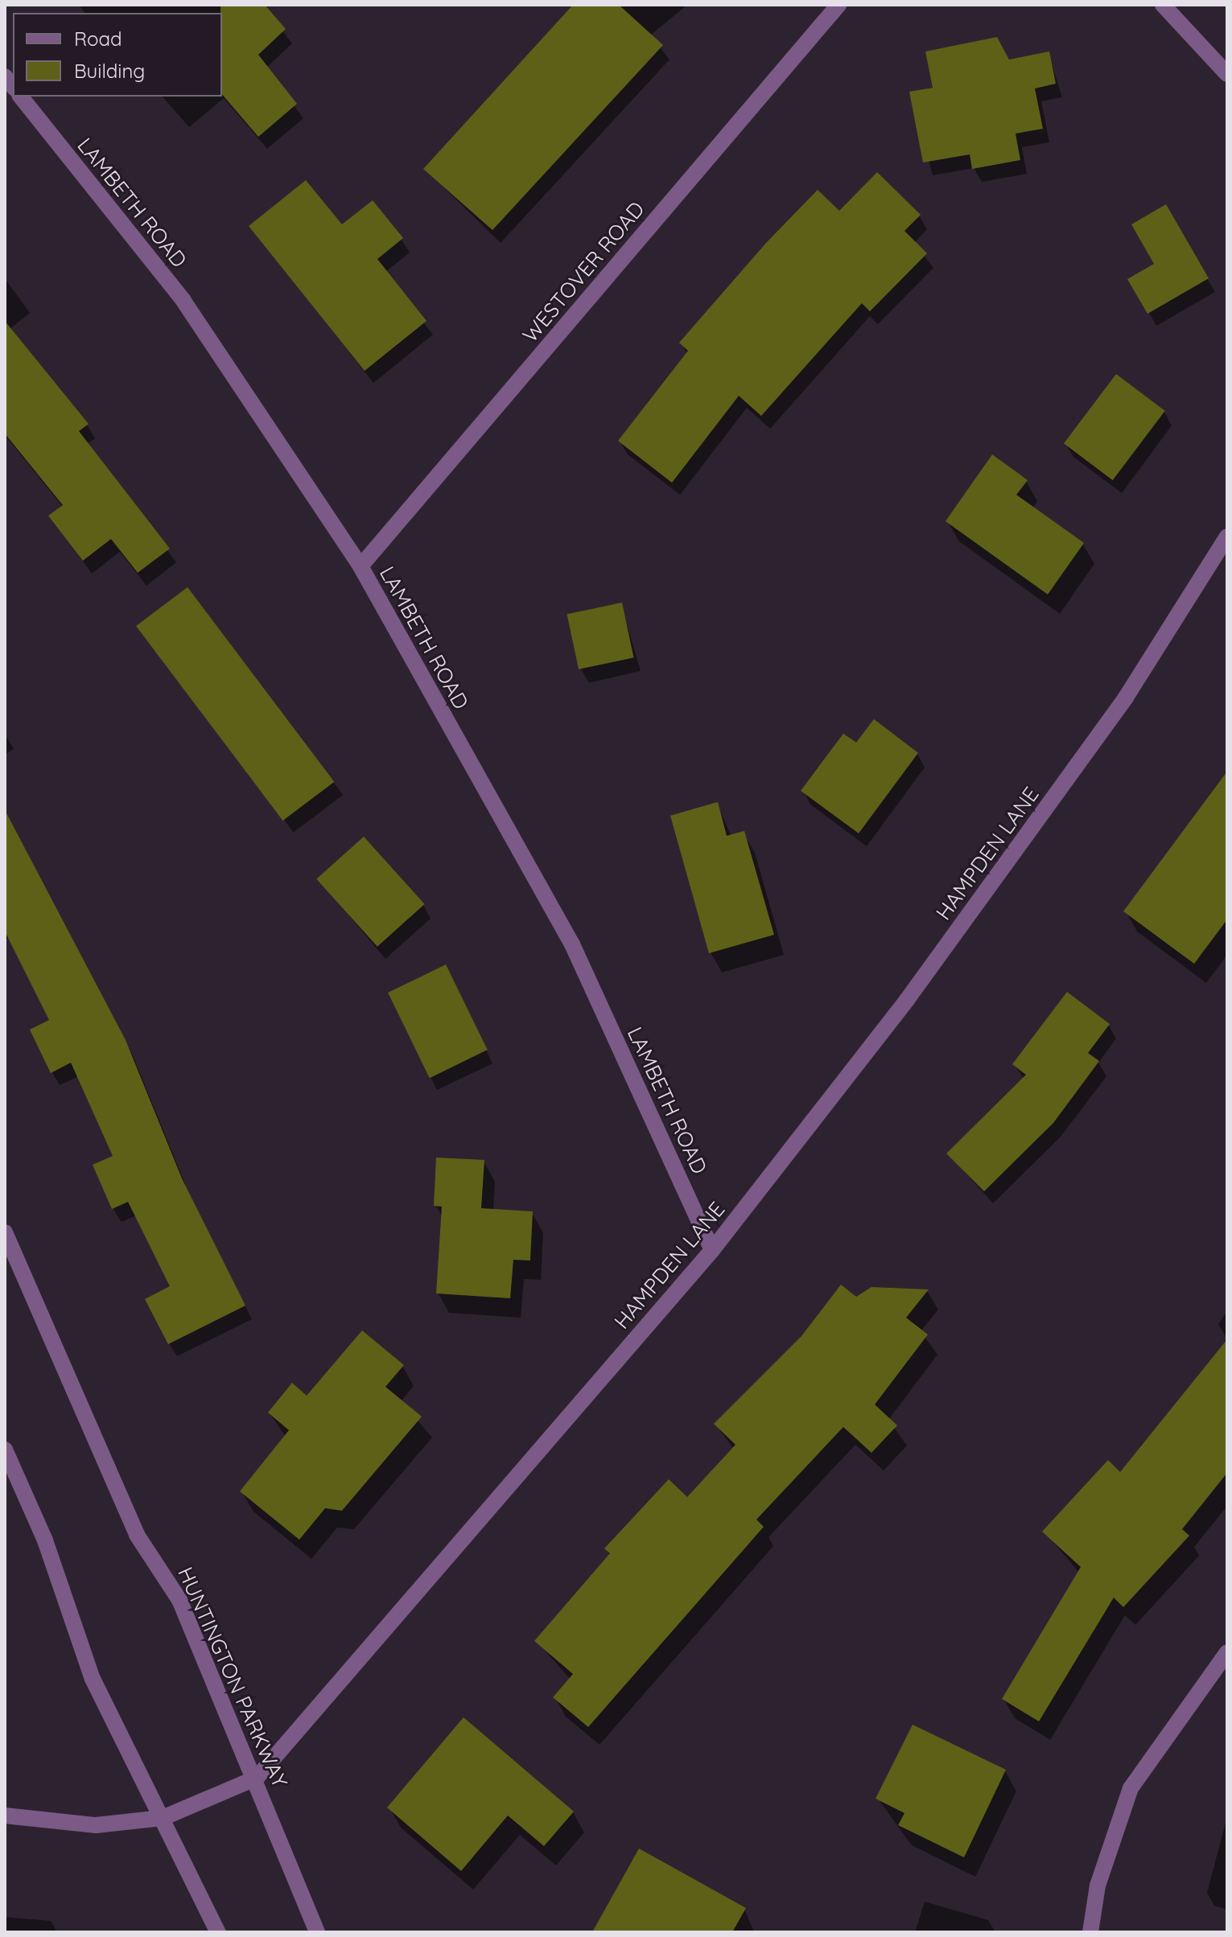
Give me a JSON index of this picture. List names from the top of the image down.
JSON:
{
  "streets": {
    "street": [
      "LAMBETH ROAD",
      "WESTOVER ROAD",
      "HAMPDEN LANE",
      "HUNTINGTON PARKWAY"
    ]
  },
  "crossings": [
    ["LAMBETH ROAD", "WESTOVER ROAD"],
    ["LAMBETH ROAD", "HAMPDEN LANE"],
    ["HAMPDEN LANE", "HUNTINGTON PARKWAY"]
  ],
  "legend": ["Road", "Building"]
}
